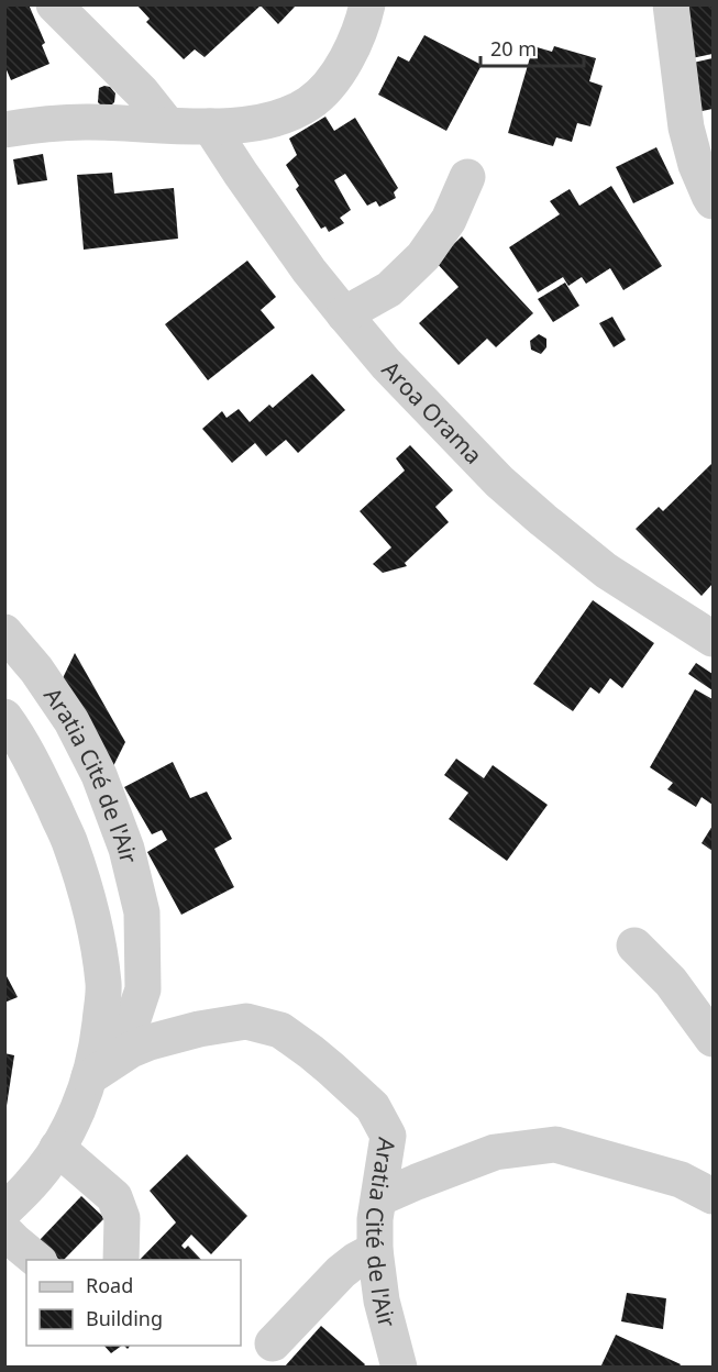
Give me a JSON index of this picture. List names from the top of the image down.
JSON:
{
  "streets": {
    "street": ["Aroa Orama", "Aratia Cité de l'Air"]
  },
  "legend": ["Road", "Building"],
  "scale_bar": "20 m"
}
